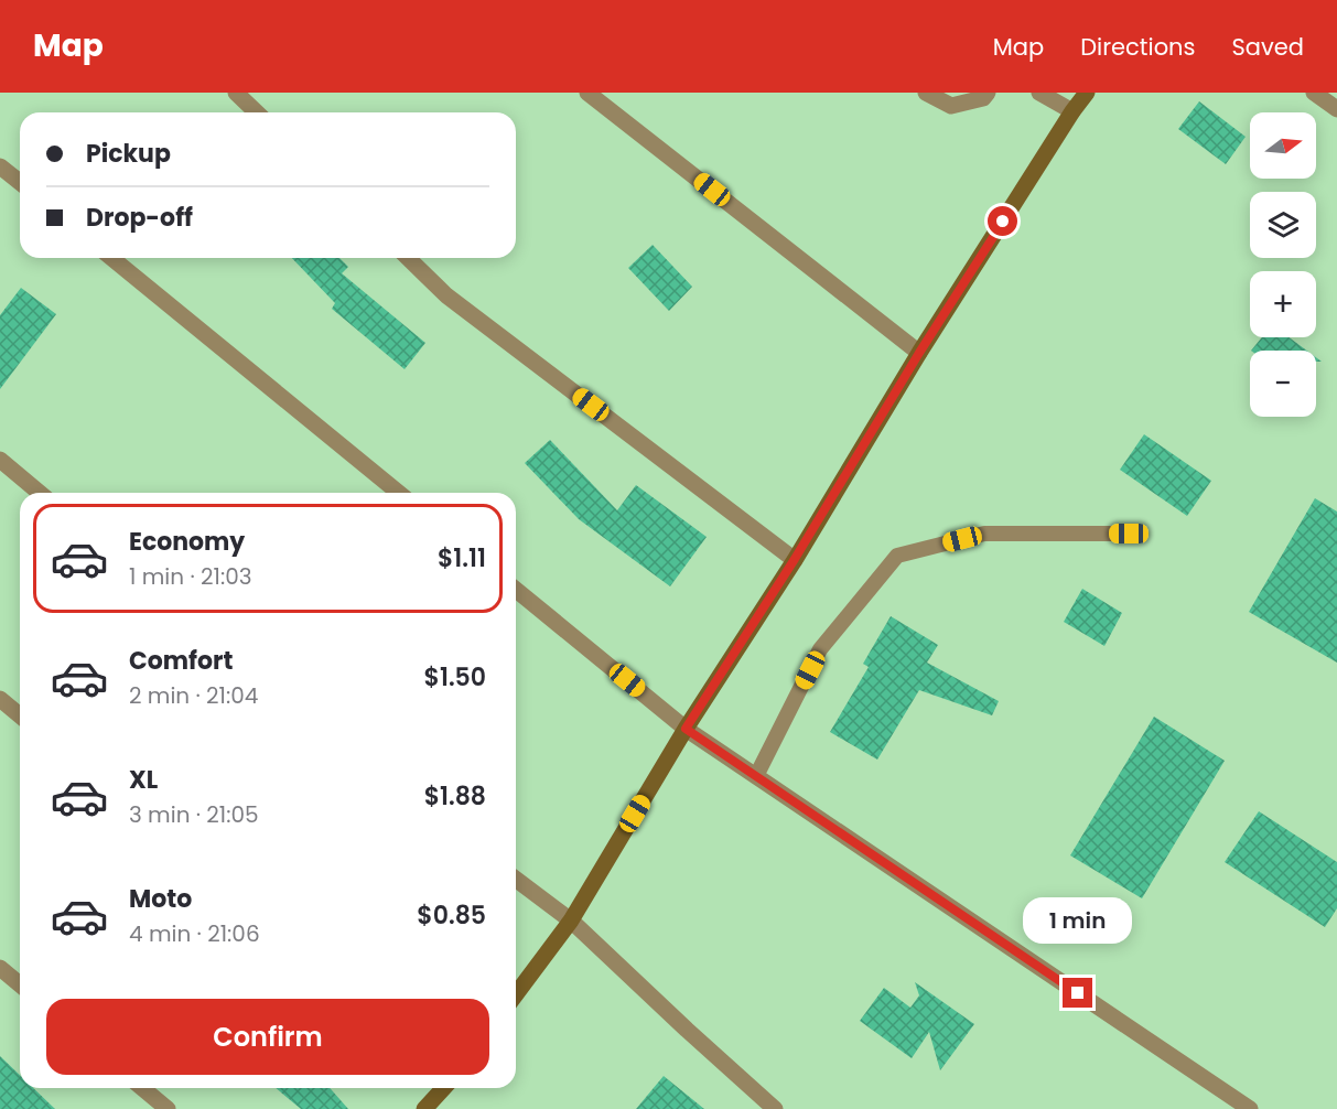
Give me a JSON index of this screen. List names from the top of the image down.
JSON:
{
  "north": "right",
  "page": {
    "header": "Map",
    "nav": ["Map", "Directions", "Saved"],
    "map_buttons": ["+", "−"],
    "banner": ["Pickup", "Drop-off"],
    "list": [
      {
        "name": "Economy",
        "note": "1 min · 21:03",
        "value": "$1.11"
      },
      {
        "name": "Comfort",
        "note": "2 min · 21:04",
        "value": "$1.50"
      },
      {
        "name": "XL",
        "note": "3 min · 21:05",
        "value": "$1.88"
      },
      {
        "name": "Moto",
        "note": "4 min · 21:06",
        "value": "$0.85"
      }
    ],
    "bubble": "1 min",
    "buttons": "Confirm"
  }
}
